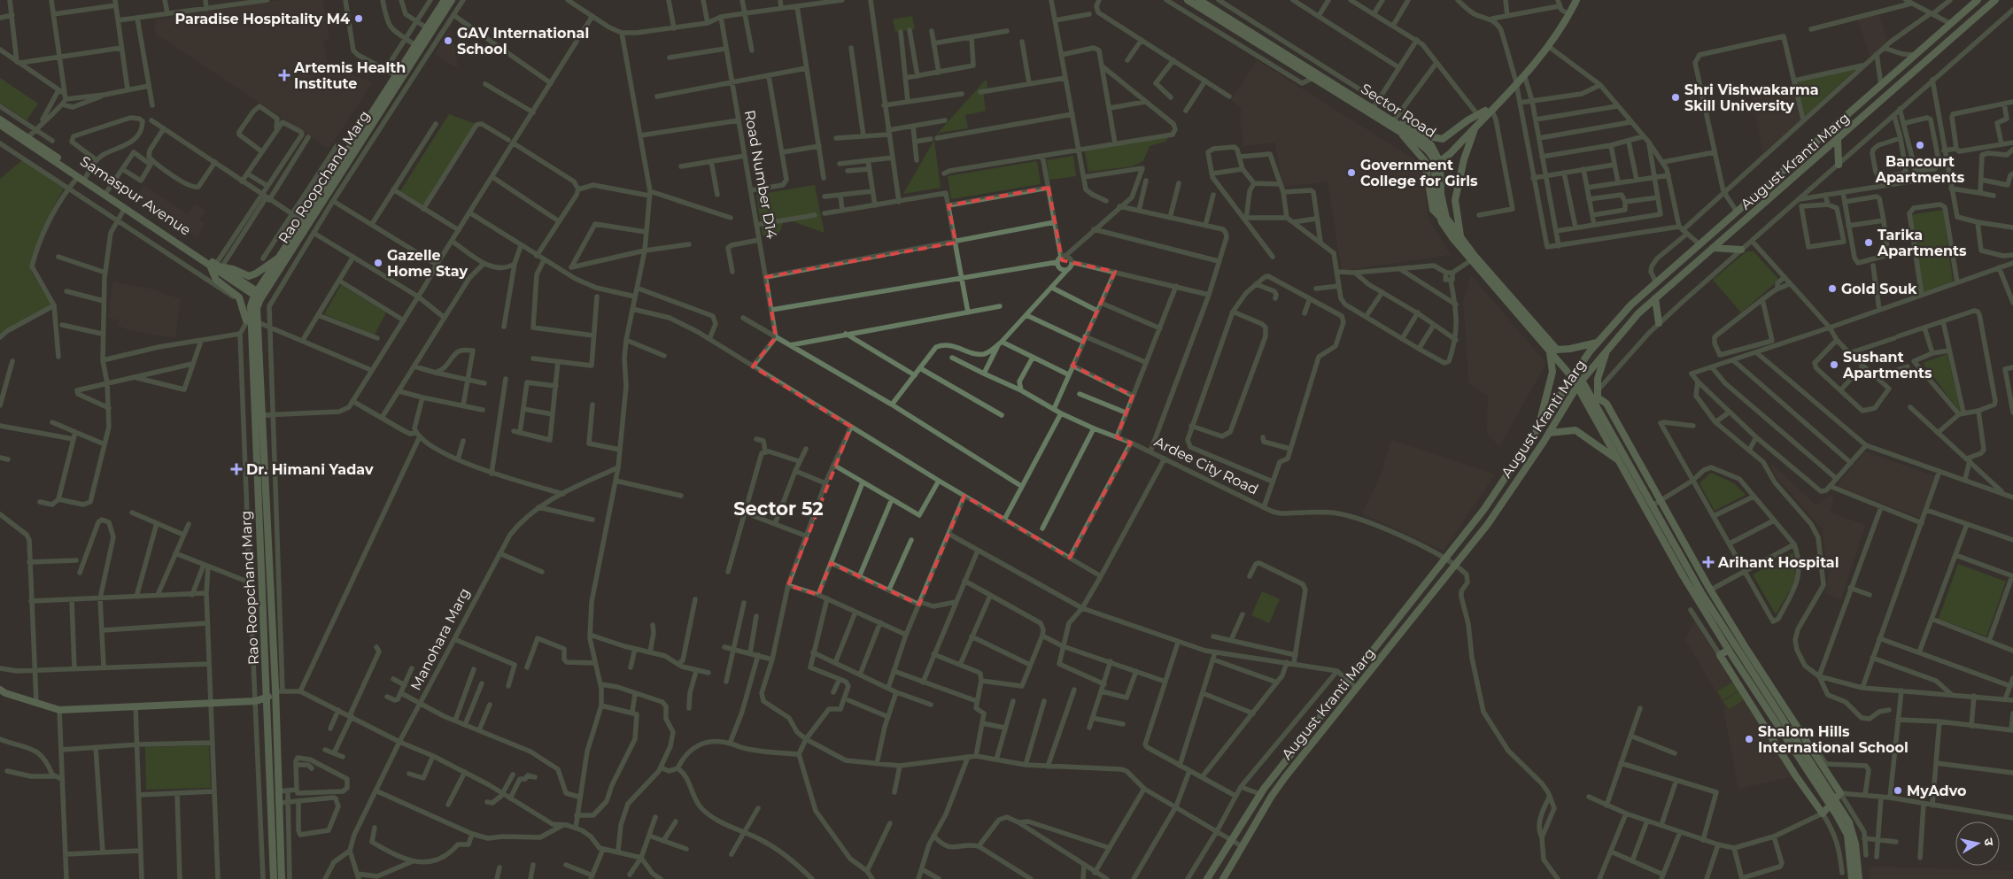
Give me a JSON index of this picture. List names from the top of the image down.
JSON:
{
  "streets": {
    "main road": [
      "Sector Road",
      "August Kranti Marg",
      "Rao Roopchand Marg",
      "Samaspur Avenue"
    ],
    "street": ["Road Number D14", "Ardee City Road", "Manohara Marg"]
  },
  "crossings": [
    ["August Kranti Marg", "Ardee City Road"],
    ["Rao Roopchand Marg", "Samaspur Avenue"]
  ],
  "districts": ["Sector 52"],
  "places": {
    "other": [
      "Paradise Hospitality M4",
      "GAV International School",
      "Shri Vishwakarma Skill University",
      "Bancourt Apartments",
      "Government College for Girls",
      "Tarika Apartments",
      "Gazelle Home Stay",
      "Gold Souk",
      "Sushant Apartments",
      "Shalom Hills International School",
      "MyAdvo"
    ],
    "health": ["Artemis Health Institute", "Dr. Himani Yadav", "Arihant Hospital"]
  },
  "north": "right"
}
